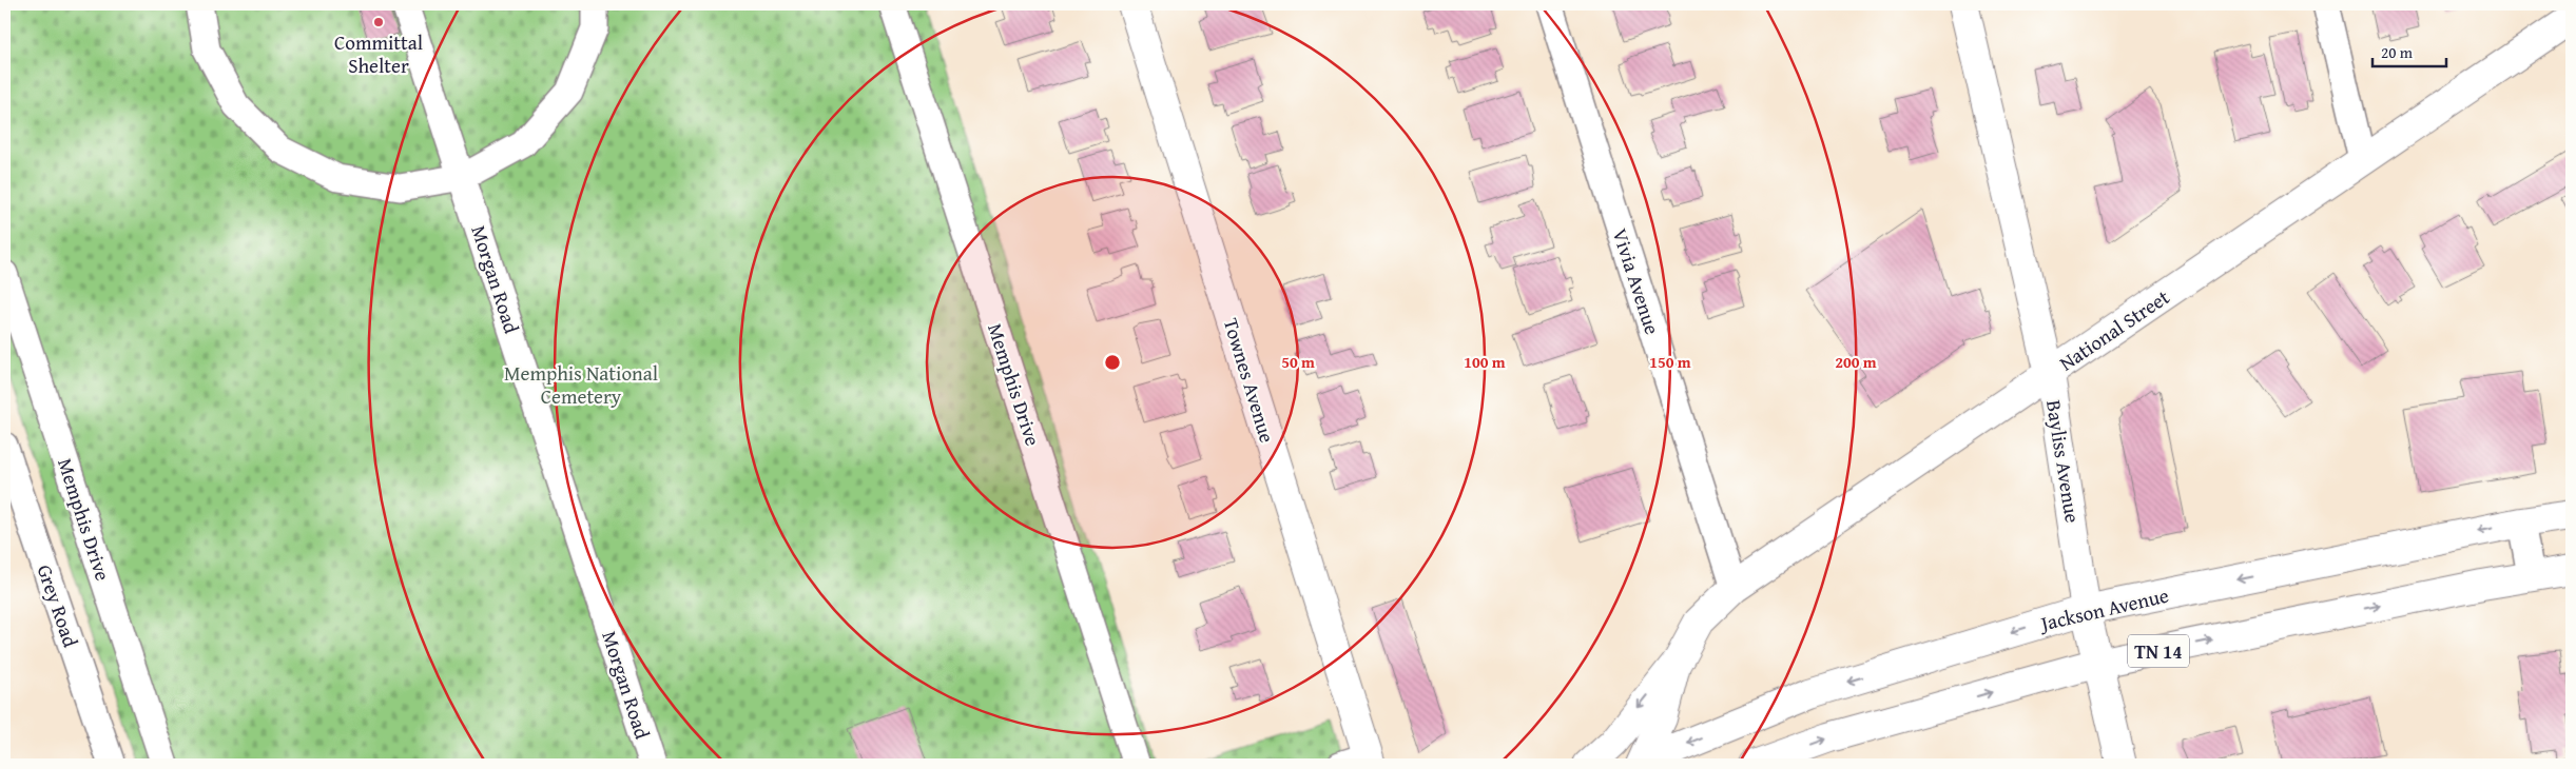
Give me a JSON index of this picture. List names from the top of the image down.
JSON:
{
  "streets": {
    "main road": [
      "National Street",
      "Townes Avenue",
      "Bayliss Avenue",
      "Jackson Avenue",
      "TN 14"
    ],
    "street": [
      "Morgan Road",
      "Vivia Avenue",
      "Memphis Drive",
      "Grey Road"
    ]
  },
  "crossings": [
    ["Vivia Avenue", "National Street"],
    ["National Street", "Bayliss Avenue"],
    ["Bayliss Avenue", "Jackson Avenue"],
    ["Bayliss Avenue", "TN 14"]
  ],
  "parks": ["Memphis National Cemetery"],
  "places": ["Committal Shelter"],
  "scale_bar": "20 m",
  "rings": [
    "50 m",
    "100 m",
    "150 m",
    "200 m"
  ]
}
